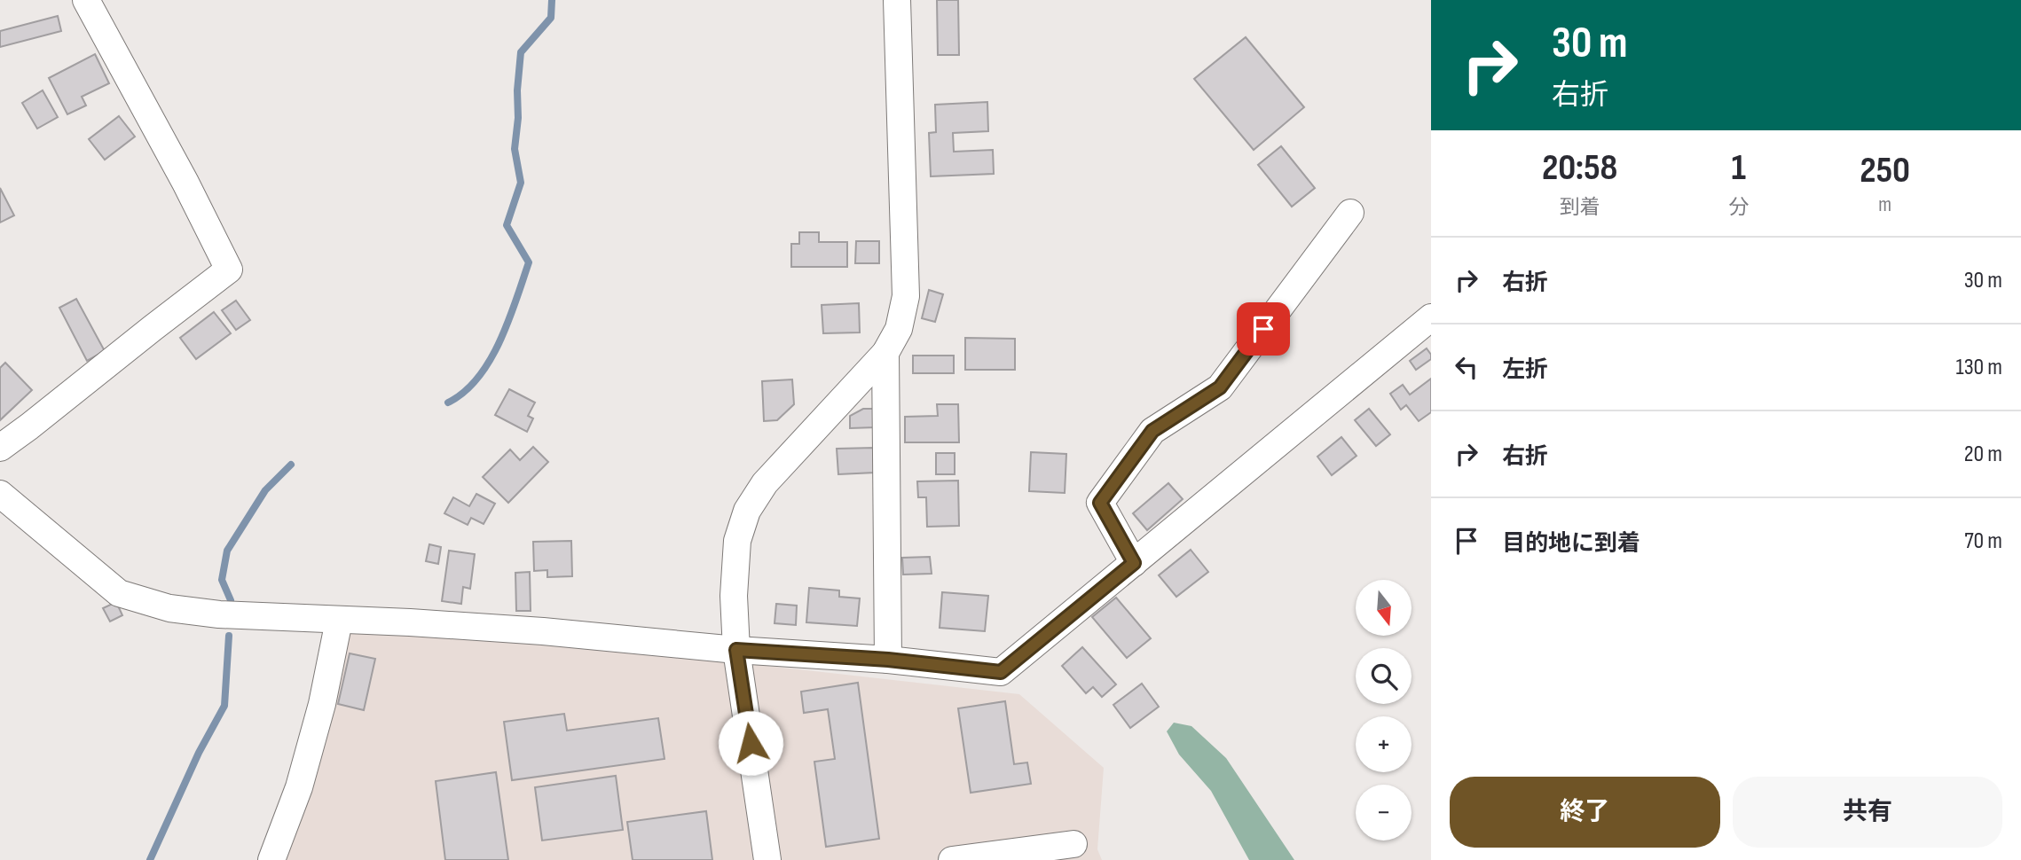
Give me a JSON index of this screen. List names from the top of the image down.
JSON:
{
  "north": "bottom",
  "page": {
    "turn": ["30 m", "右折"],
    "eta": [
      "20:58",
      "到着",
      "1",
      "分",
      "250",
      "m"
    ],
    "list": [
      {
        "name": "右折",
        "value": "30 m"
      },
      {
        "name": "左折",
        "value": "130 m"
      },
      {
        "name": "右折",
        "value": "20 m"
      },
      {
        "name": "目的地に到着",
        "value": "70 m"
      }
    ],
    "map_buttons": ["+", "−"],
    "buttons": ["終了", "共有"]
  }
}
